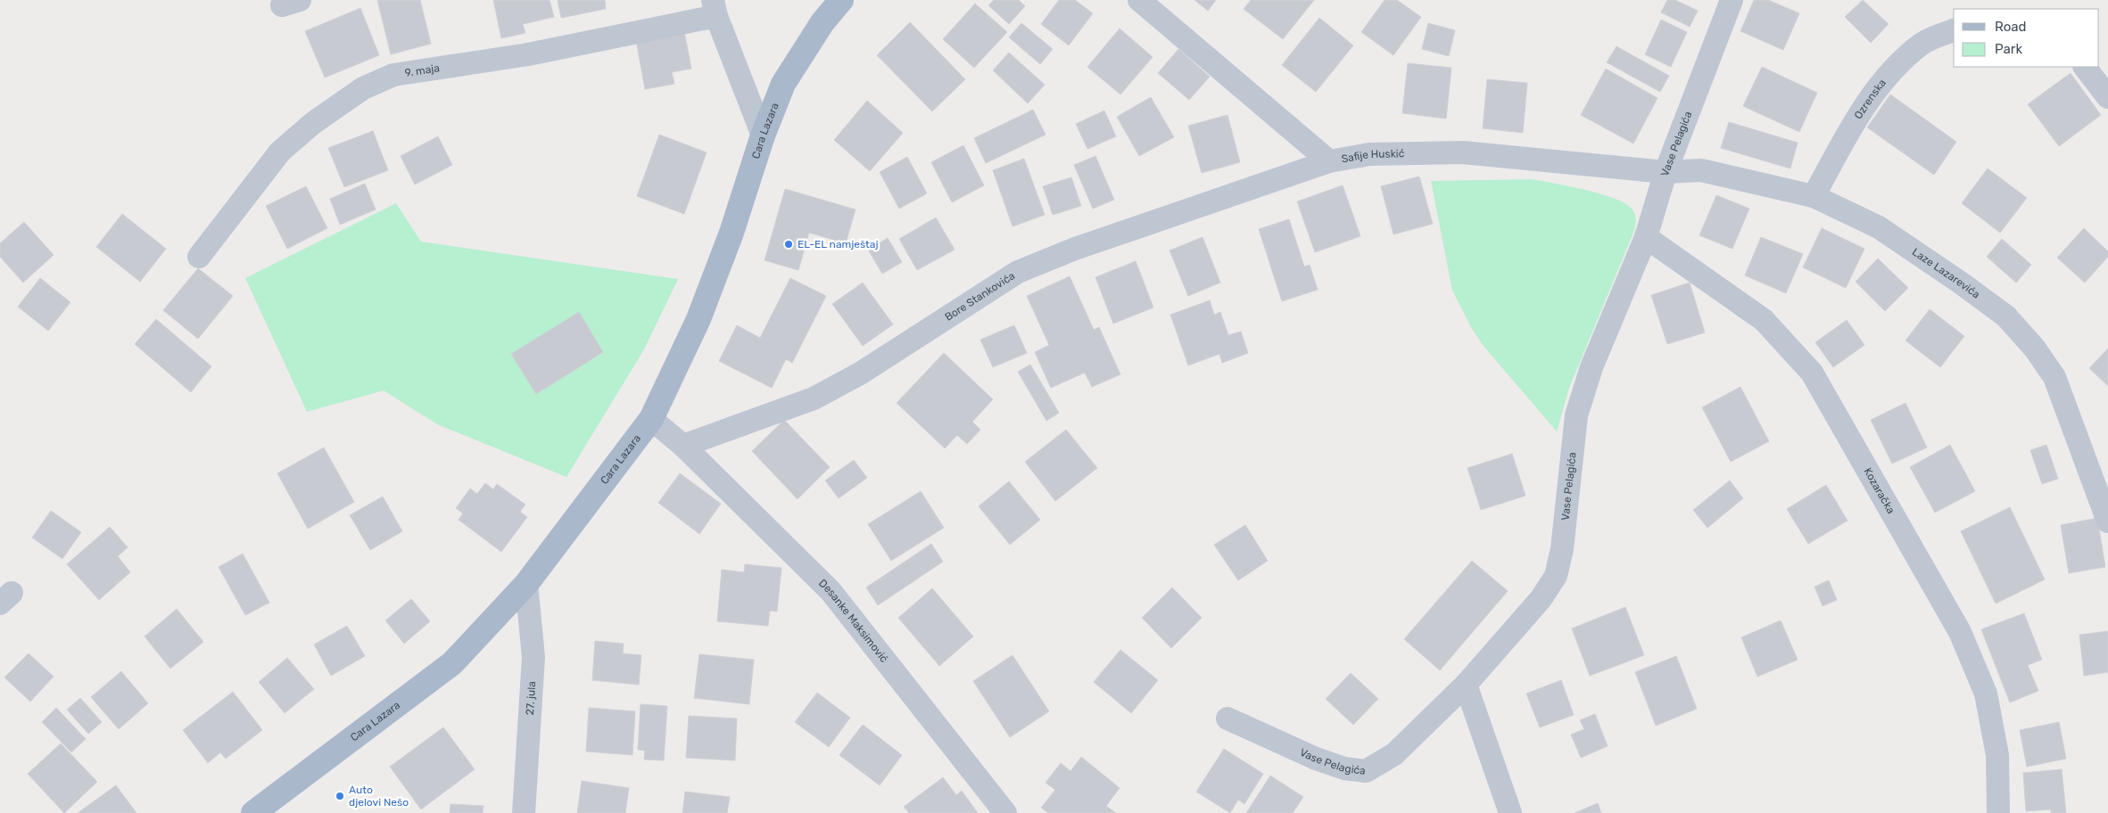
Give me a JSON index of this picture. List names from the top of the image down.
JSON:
{
  "streets": {
    "main road": ["Cara Lazara"],
    "street": [
      "9. maja",
      "Ozrenska",
      "Vase Pelagića",
      "Safije Huskić",
      "Laze Lazarevića",
      "Bore Stankovića",
      "Kozaračka",
      "Desanke Maksimović",
      "27. jula"
    ]
  },
  "crossings": [
    ["Ozrenska", "Laze Lazarevića"],
    ["Cara Lazara", "27. jula"],
    ["Vase Pelagića", "Safije Huskić"],
    ["Vase Pelagića", "Laze Lazarevića"],
    ["Vase Pelagića", "Kozaračka"],
    ["Safije Huskić", "Laze Lazarevića"],
    ["Safije Huskić", "Bore Stankovića"],
    ["Bore Stankovića", "Desanke Maksimović"]
  ],
  "places": ["EL-EL namještaj", "Auto djelovi Nešo"],
  "legend": ["Road", "Park"]
}
